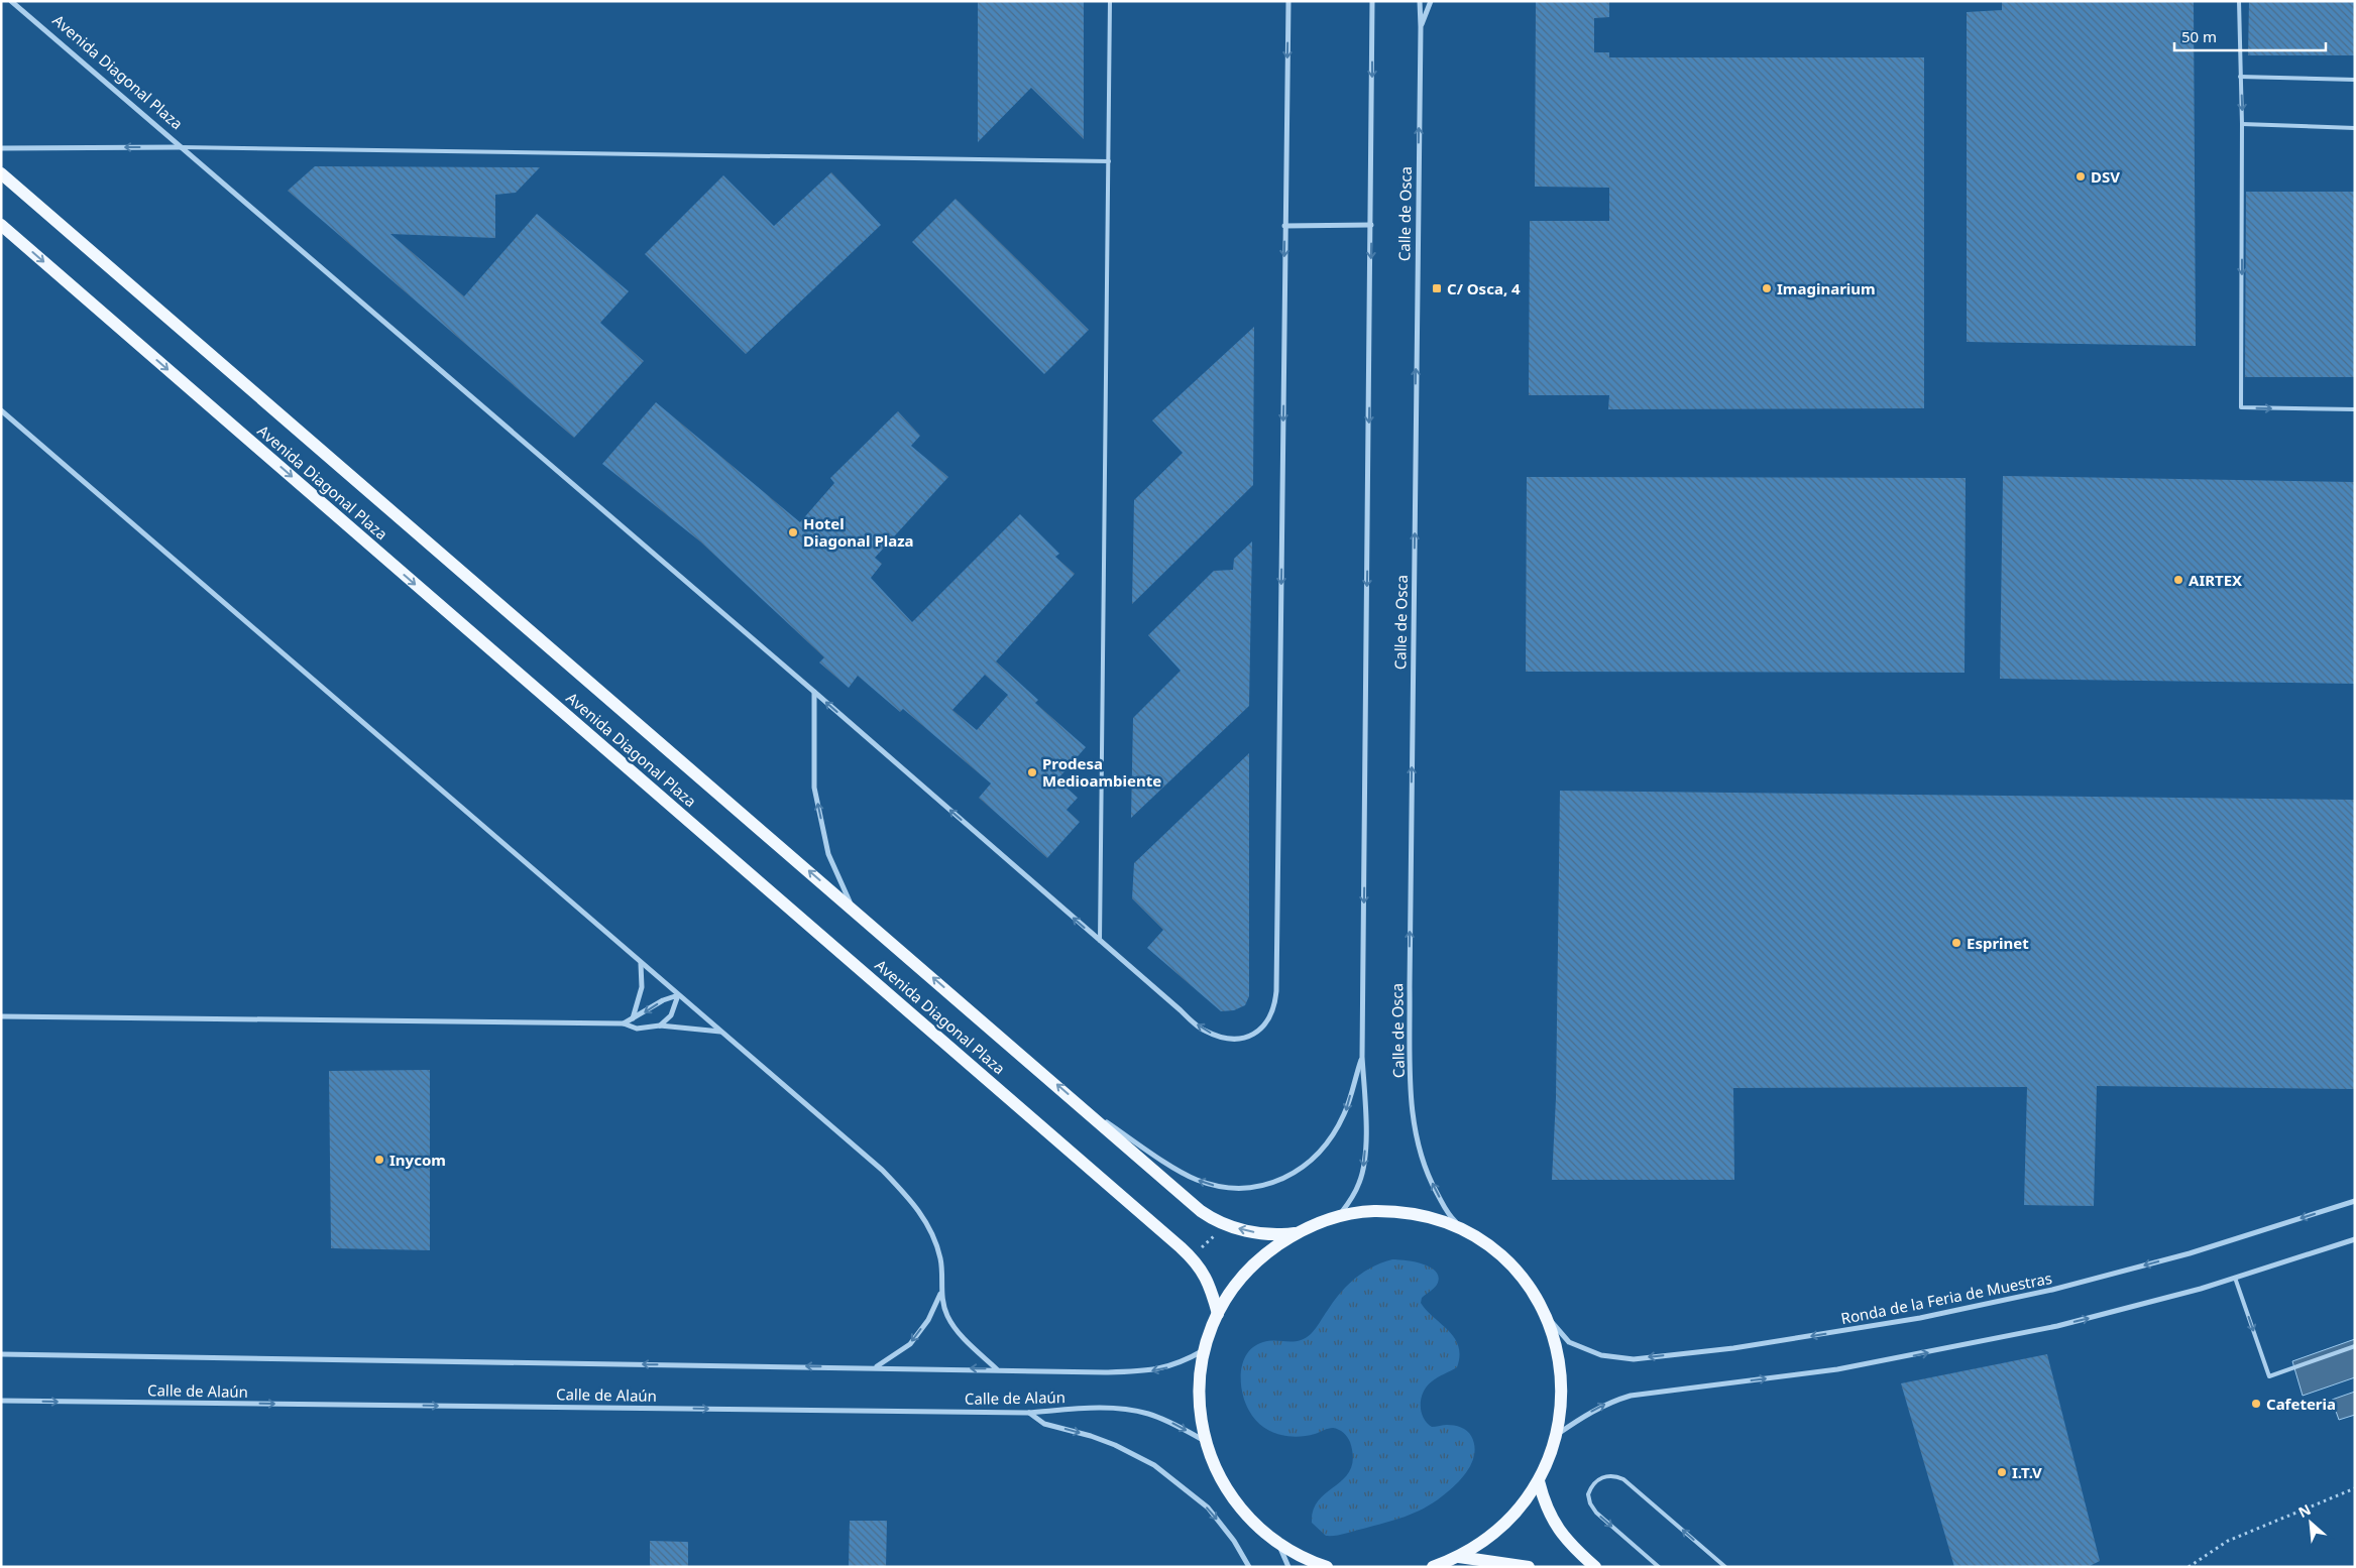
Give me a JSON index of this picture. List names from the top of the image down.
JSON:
{
  "streets": {
    "main road": ["Avenida Diagonal Plaza"],
    "street": ["Calle de Osca", "Ronda de la Feria de Muestras", "Calle de Alaún"]
  },
  "one_way": ["Calle de Osca"],
  "places": {
    "other": [
      "DSV",
      "Imaginarium",
      "Hotel Diagonal Plaza",
      "AIRTEX",
      "Prodesa Medioambiente",
      "Esprinet",
      "Inycom",
      "Cafeteria",
      "I.T.V"
    ],
    "transit": ["C/ Osca, 4"]
  },
  "scale_bar": "50 m",
  "north": "top left"
}
